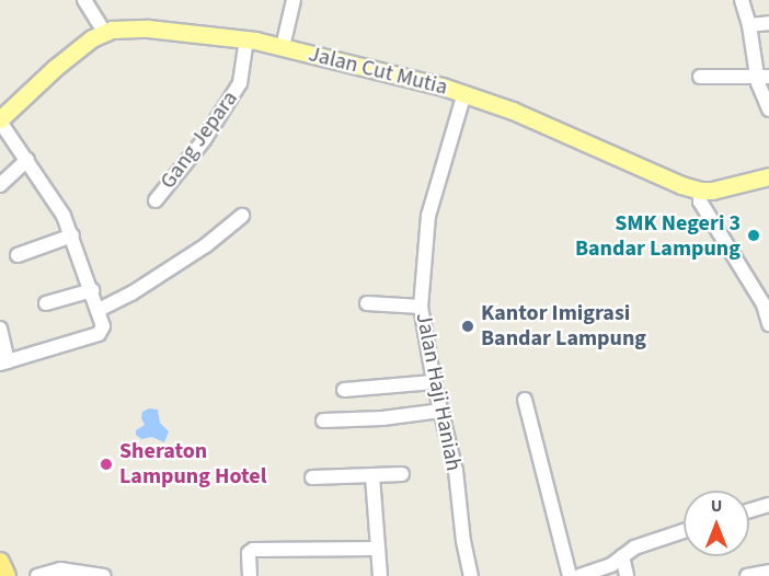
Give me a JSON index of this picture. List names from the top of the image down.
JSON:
{
  "streets": {
    "main road": ["Jalan Cut Mutia"],
    "street": ["Gang Jepara", "Jalan Haji Haniah"]
  },
  "crossings": [
    ["Jalan Cut Mutia", "Gang Jepara"],
    ["Jalan Cut Mutia", "Jalan Haji Haniah"]
  ],
  "places": ["SMK Negeri 3 Bandar Lampung", "Kantor Imigrasi Bandar Lampung", "Sheraton Lampung Hotel"],
  "north": "top"
}
